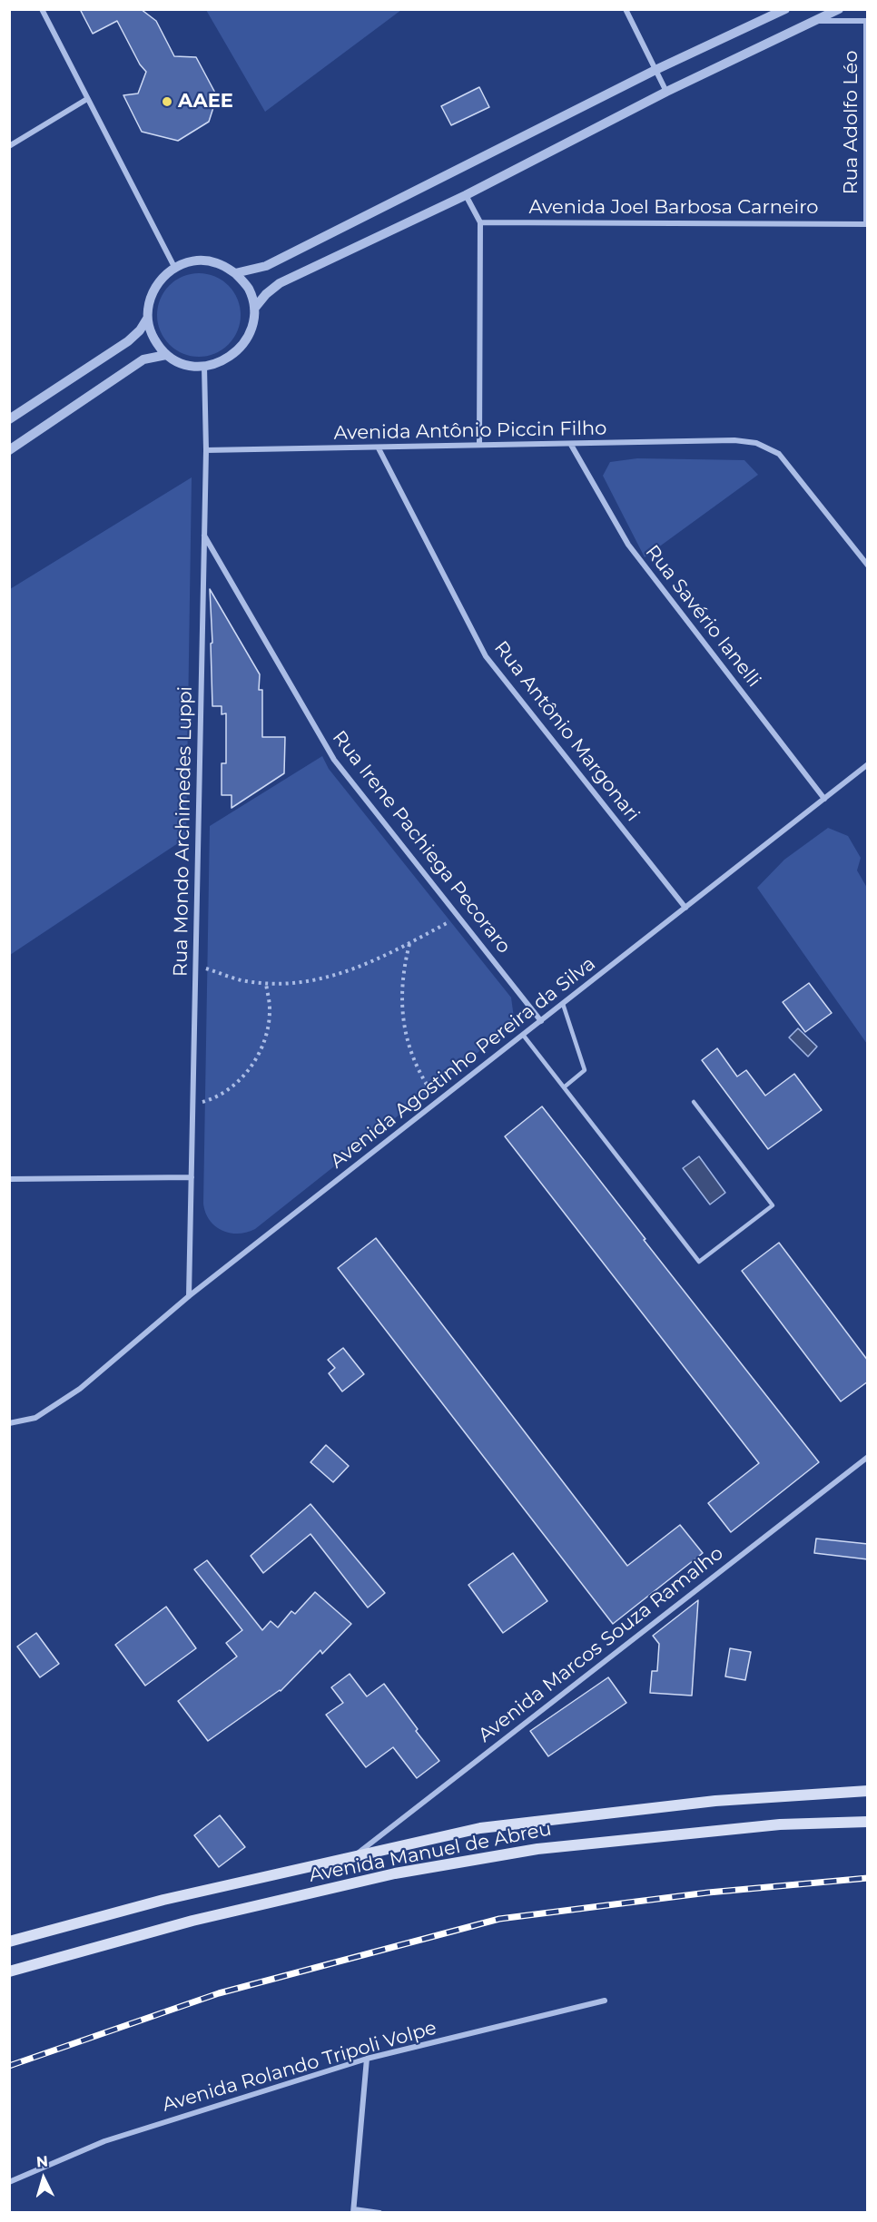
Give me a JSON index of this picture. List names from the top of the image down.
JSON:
{
  "streets": {
    "main road": ["Avenida Manuel de Abreu"],
    "street": [
      "Rua Adolfo Léo",
      "Avenida Joel Barbosa Carneiro",
      "Avenida Antônio Piccin Filho",
      "Rua Savério Ianelli",
      "Rua Antônio Margonari",
      "Rua Mondo Archimedes Luppi",
      "Rua Irene Pachiega Pecoraro",
      "Avenida Agostinho Pereira da Silva",
      "Avenida Marcos Souza Ramalho",
      "Avenida Rolando Tripoli Volpe"
    ]
  },
  "crossings": [
    ["Rua Adolfo Léo", "Avenida Joel Barbosa Carneiro"],
    ["Avenida Antônio Piccin Filho", "Rua Savério Ianelli"],
    ["Avenida Antônio Piccin Filho", "Rua Antônio Margonari"],
    ["Avenida Antônio Piccin Filho", "Rua Mondo Archimedes Luppi"],
    ["Rua Savério Ianelli", "Avenida Agostinho Pereira da Silva"],
    ["Rua Antônio Margonari", "Avenida Agostinho Pereira da Silva"],
    ["Rua Mondo Archimedes Luppi", "Rua Irene Pachiega Pecoraro"],
    ["Rua Mondo Archimedes Luppi", "Avenida Agostinho Pereira da Silva"],
    ["Rua Irene Pachiega Pecoraro", "Avenida Agostinho Pereira da Silva"],
    ["Avenida Marcos Souza Ramalho", "Avenida Manuel de Abreu"]
  ],
  "places": ["AAEE"],
  "north": "top"
}
